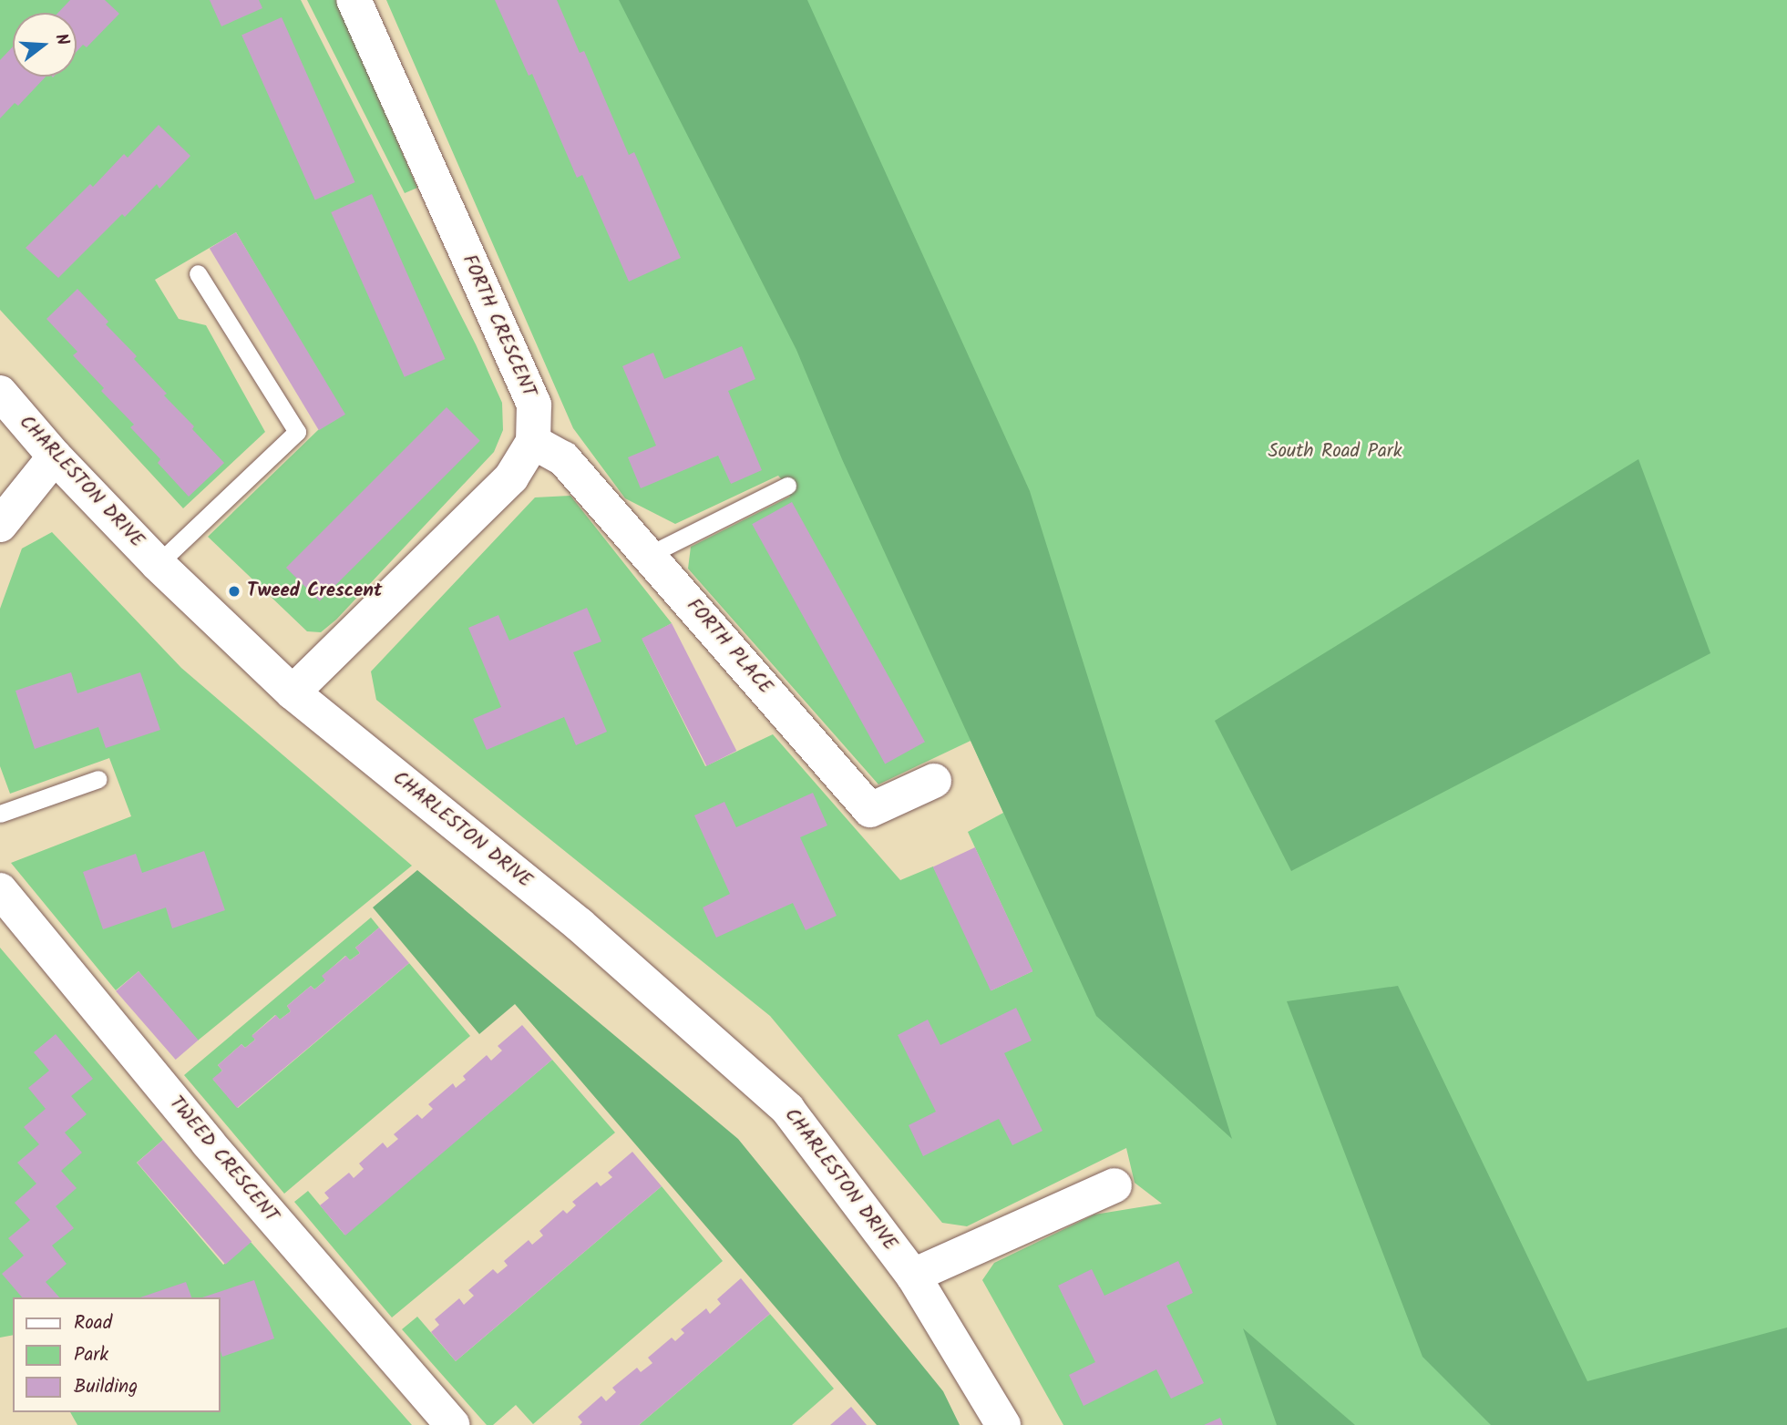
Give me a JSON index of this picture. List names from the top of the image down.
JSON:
{
  "streets": {
    "street": [
      "FORTH CRESCENT",
      "CHARLESTON DRIVE",
      "FORTH PLACE",
      "TWEED CRESCENT"
    ]
  },
  "crossings": [
    ["FORTH CRESCENT", "FORTH PLACE"]
  ],
  "parks": ["South Road Park"],
  "places": ["Tweed Crescent"],
  "legend": ["Road", "Park", "Building"],
  "north": "right"
}
